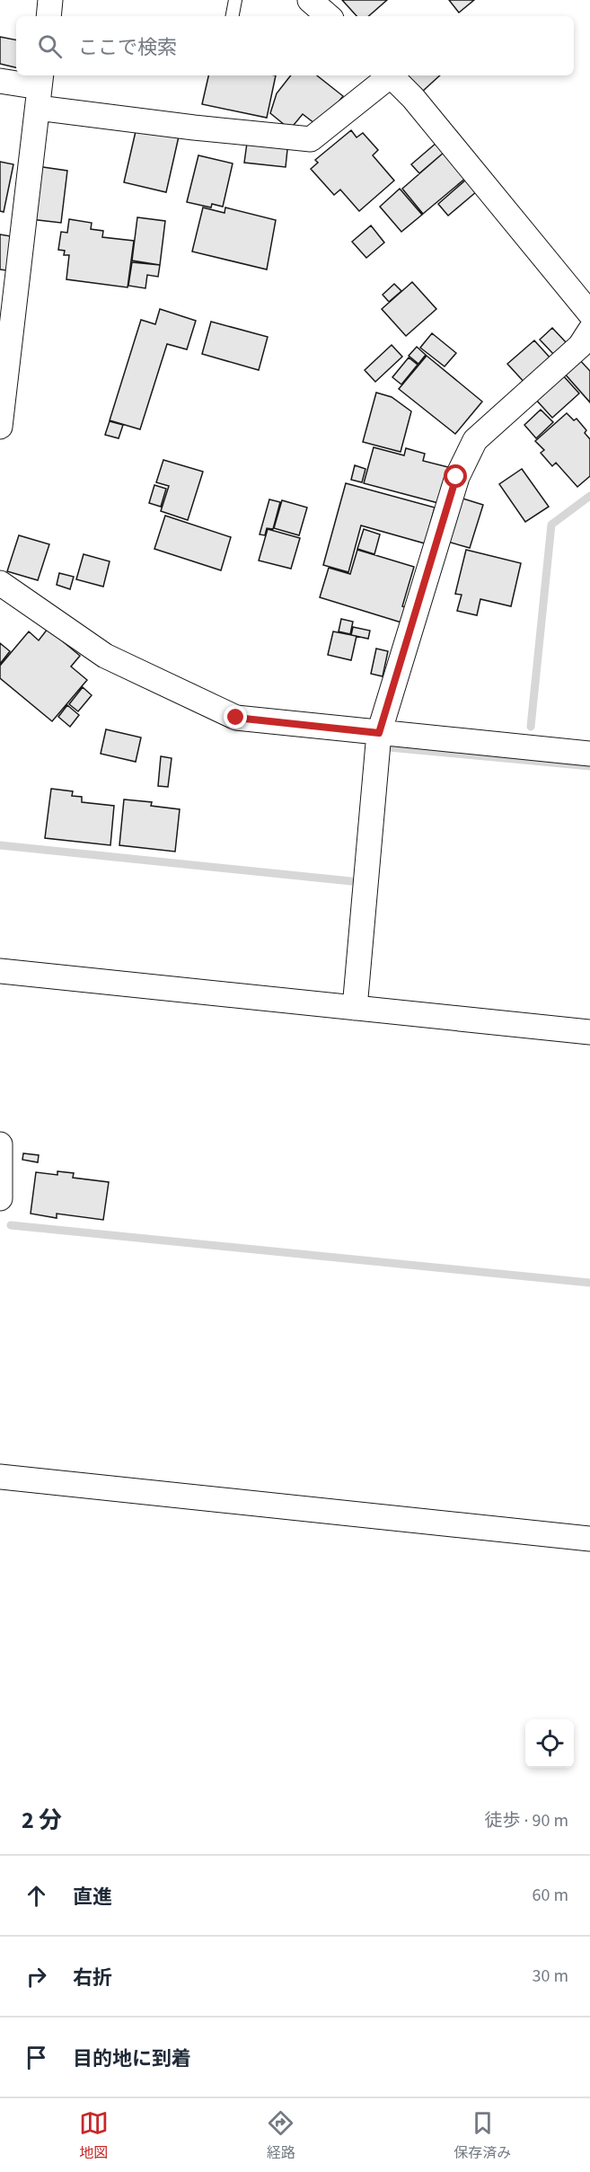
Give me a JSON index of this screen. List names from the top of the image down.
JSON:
{
  "page": {
    "search": "ここで検索",
    "heading": ["2 分", "徒歩 · 90 m"],
    "list": [
      ["直進", "60 m"],
      ["右折", "30 m"],
      "目的地に到着"
    ],
    "nav": ["地図", "経路", "保存済み"]
  }
}
